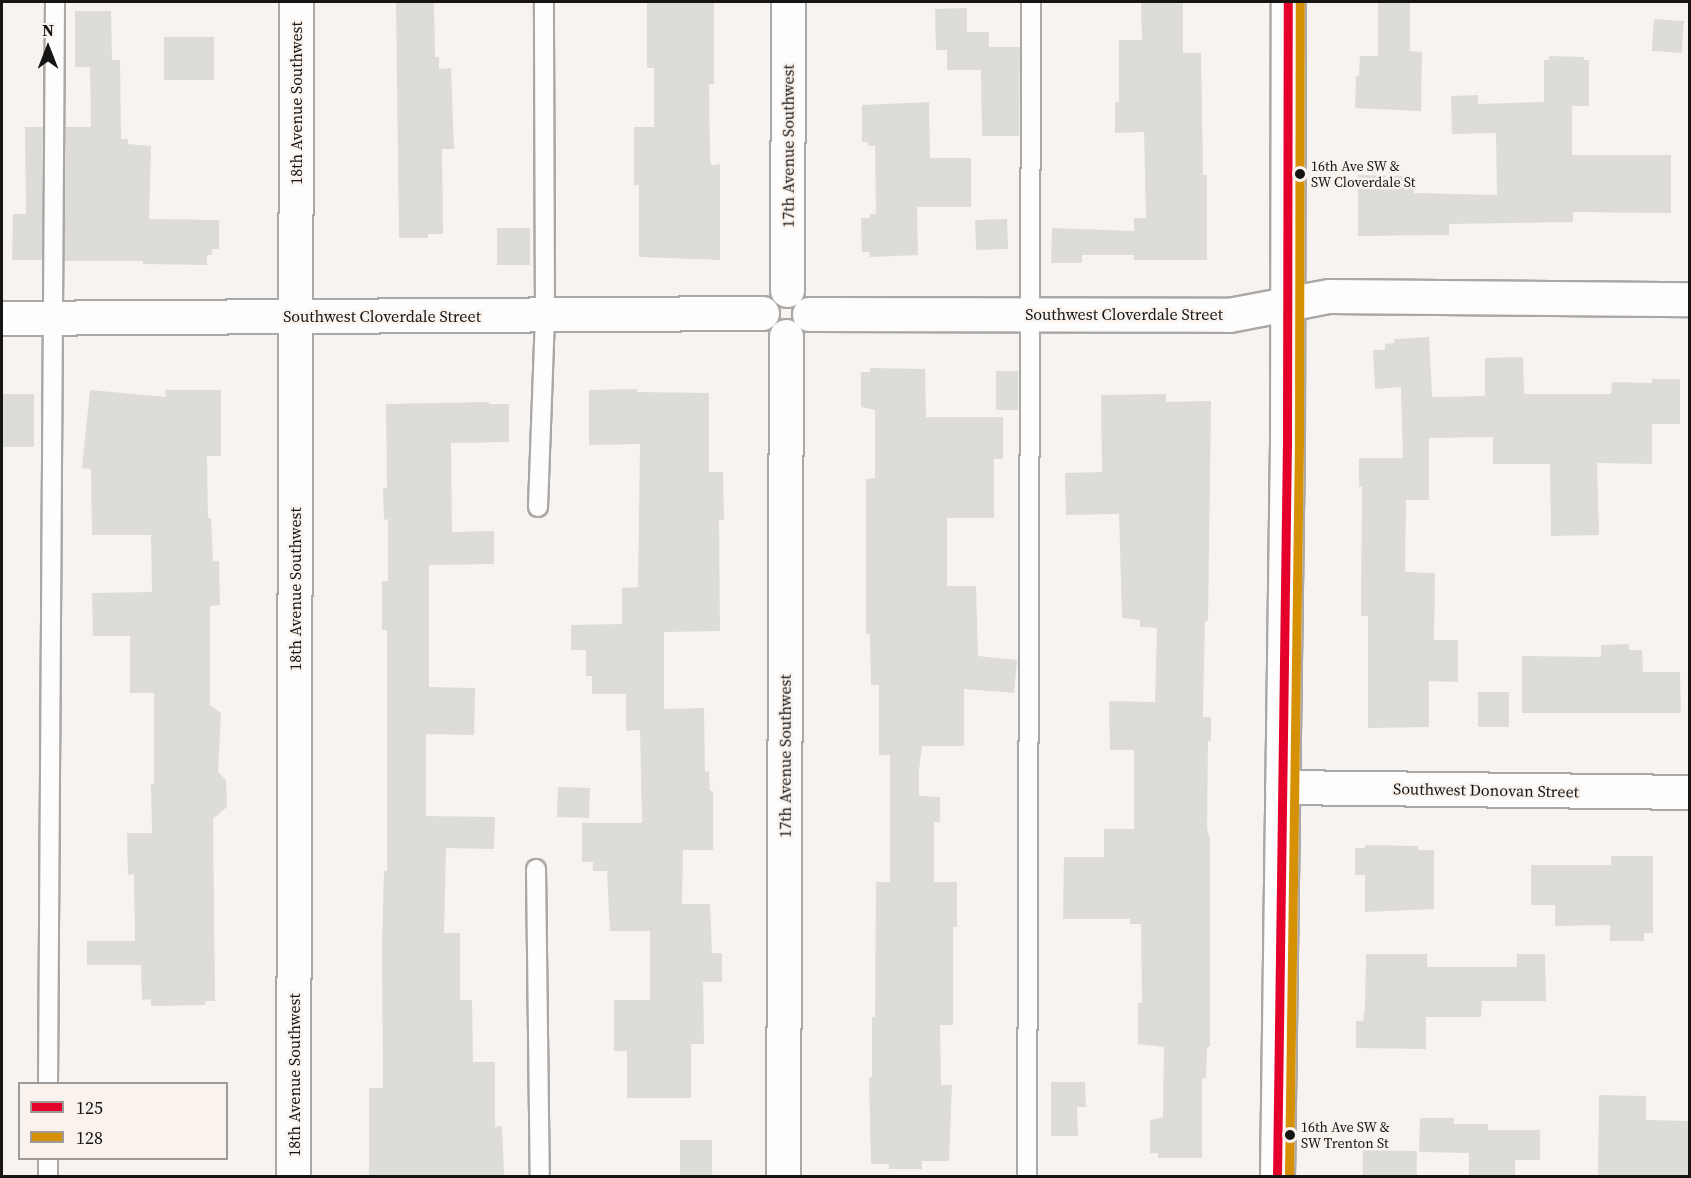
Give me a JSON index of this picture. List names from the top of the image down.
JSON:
{
  "streets": {
    "street": [
      "18th Avenue Southwest",
      "17th Avenue Southwest",
      "Southwest Cloverdale Street",
      "Southwest Donovan Street"
    ]
  },
  "crossings": [
    ["18th Avenue Southwest", "Southwest Cloverdale Street"],
    ["17th Avenue Southwest", "Southwest Cloverdale Street"]
  ],
  "places": ["16th Ave SW & SW Cloverdale St", "16th Ave SW & SW Trenton St"],
  "lines": ["transit line 125", "transit line 128"],
  "legend": ["125", "128"],
  "north": "top"
}
